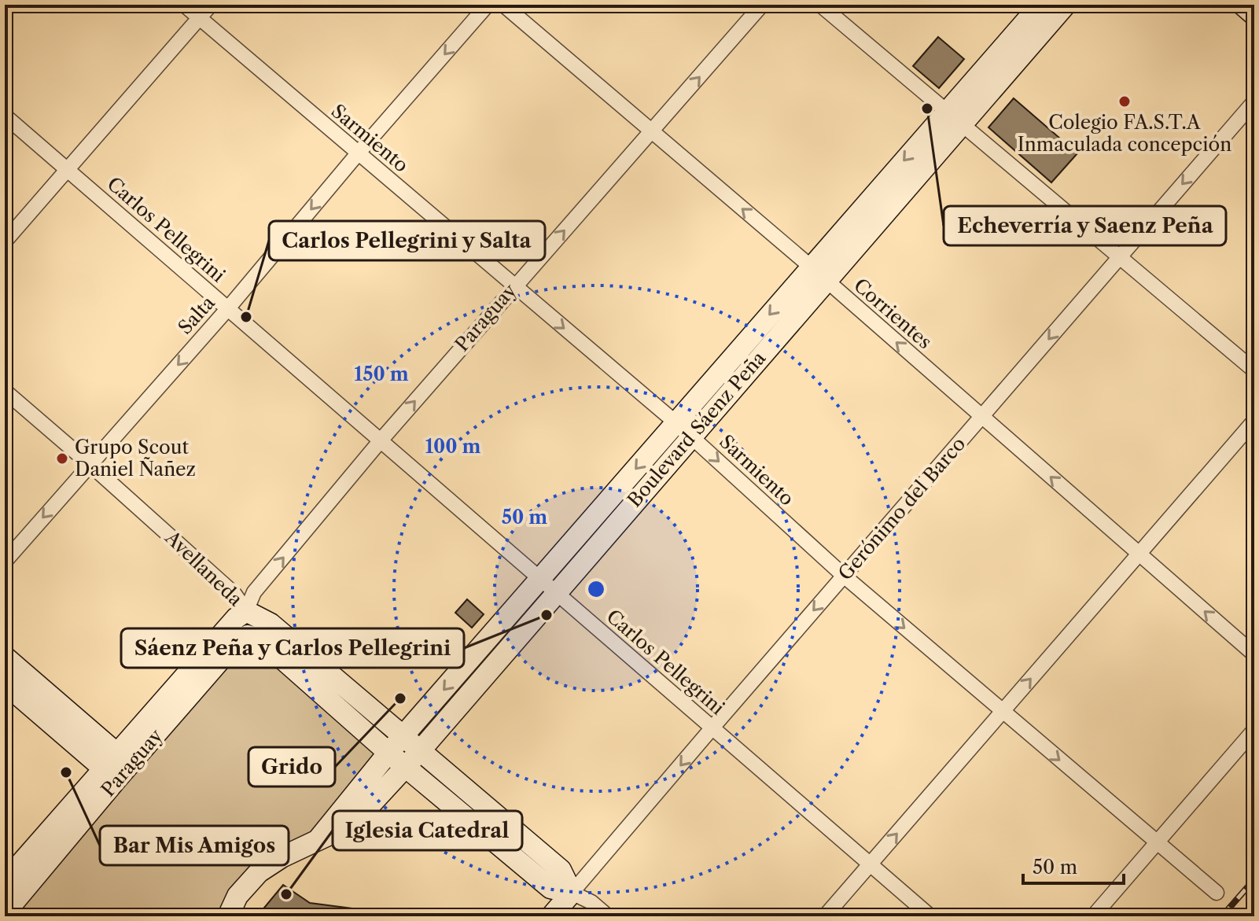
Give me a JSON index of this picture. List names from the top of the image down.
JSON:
{
  "streets": {
    "main road": [
      "Paraguay",
      "Boulevard Sáenz Peña",
      "Gerónimo del Barco",
      "Avellaneda"
    ],
    "street": [
      "Sarmiento",
      "Carlos Pellegrini",
      "Corrientes",
      "Salta"
    ]
  },
  "crossings": [
    ["Sarmiento", "Salta"],
    ["Sarmiento", "Paraguay"],
    ["Sarmiento", "Boulevard Sáenz Peña"],
    ["Sarmiento", "Gerónimo del Barco"],
    ["Carlos Pellegrini", "Salta"],
    ["Carlos Pellegrini", "Paraguay"],
    ["Carlos Pellegrini", "Boulevard Sáenz Peña"],
    ["Carlos Pellegrini", "Gerónimo del Barco"],
    ["Corrientes", "Paraguay"],
    ["Corrientes", "Boulevard Sáenz Peña"],
    ["Corrientes", "Gerónimo del Barco"],
    ["Salta", "Avellaneda"],
    ["Paraguay", "Avellaneda"],
    ["Boulevard Sáenz Peña", "Avellaneda"],
    ["Gerónimo del Barco", "Avellaneda"]
  ],
  "one_way": [
    "Sarmiento",
    "Corrientes",
    "Salta",
    "Paraguay",
    "Gerónimo del Barco"
  ],
  "places": [
    "Colegio FA.S.T.A Inmaculada concepción",
    "Echeverría y Saenz Peña",
    "Carlos Pellegrini y Salta",
    "Grupo Scout Daniel Ñañez",
    "Sáenz Peña y Carlos Pellegrini",
    "Grido",
    "Bar Mis Amigos",
    "Iglesia Catedral"
  ],
  "scale_bar": "50 m",
  "rings": ["150 m", "100 m", "50 m"]
}
